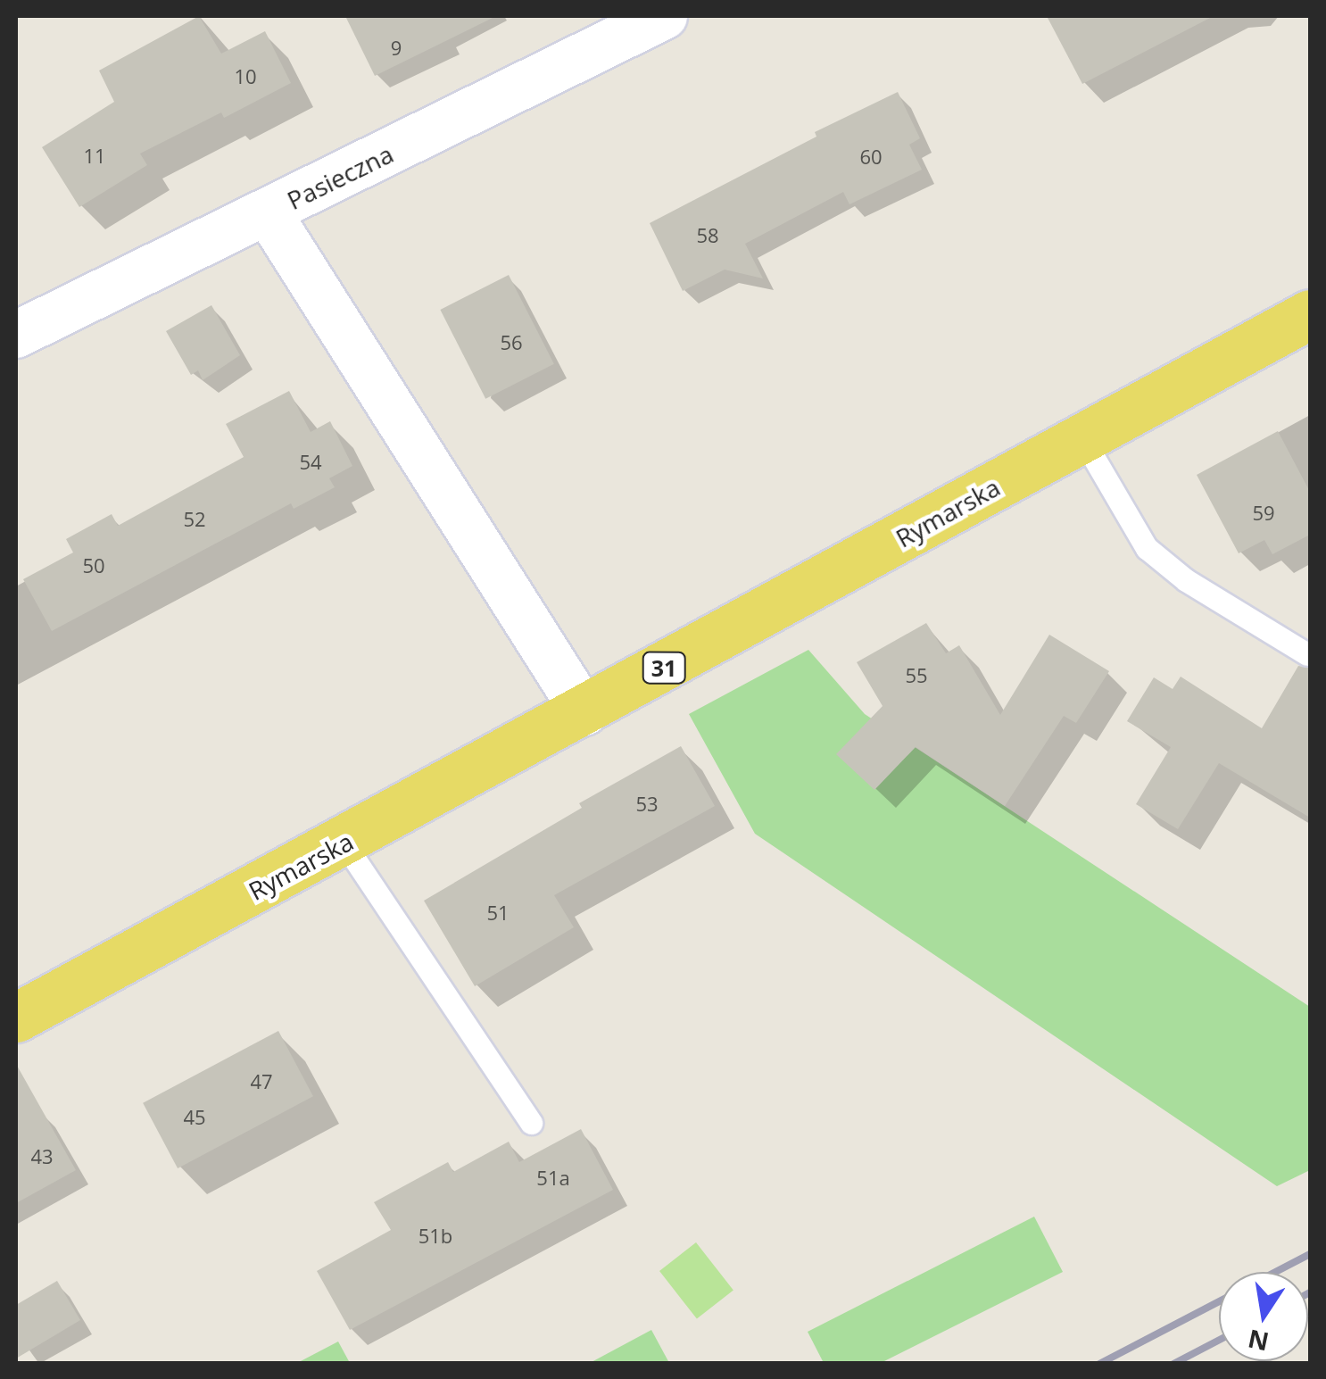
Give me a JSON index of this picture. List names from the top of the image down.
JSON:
{
  "streets": {
    "main road": ["Rymarska", "31"],
    "street": ["Pasieczna"]
  },
  "house_numbers": [
    "9",
    "10",
    "11",
    "60",
    "58",
    "56",
    "54",
    "59",
    "52",
    "50",
    "55",
    "53",
    "51",
    "47",
    "45",
    "43",
    "51a",
    "51b"
  ],
  "north": "bottom"
}
